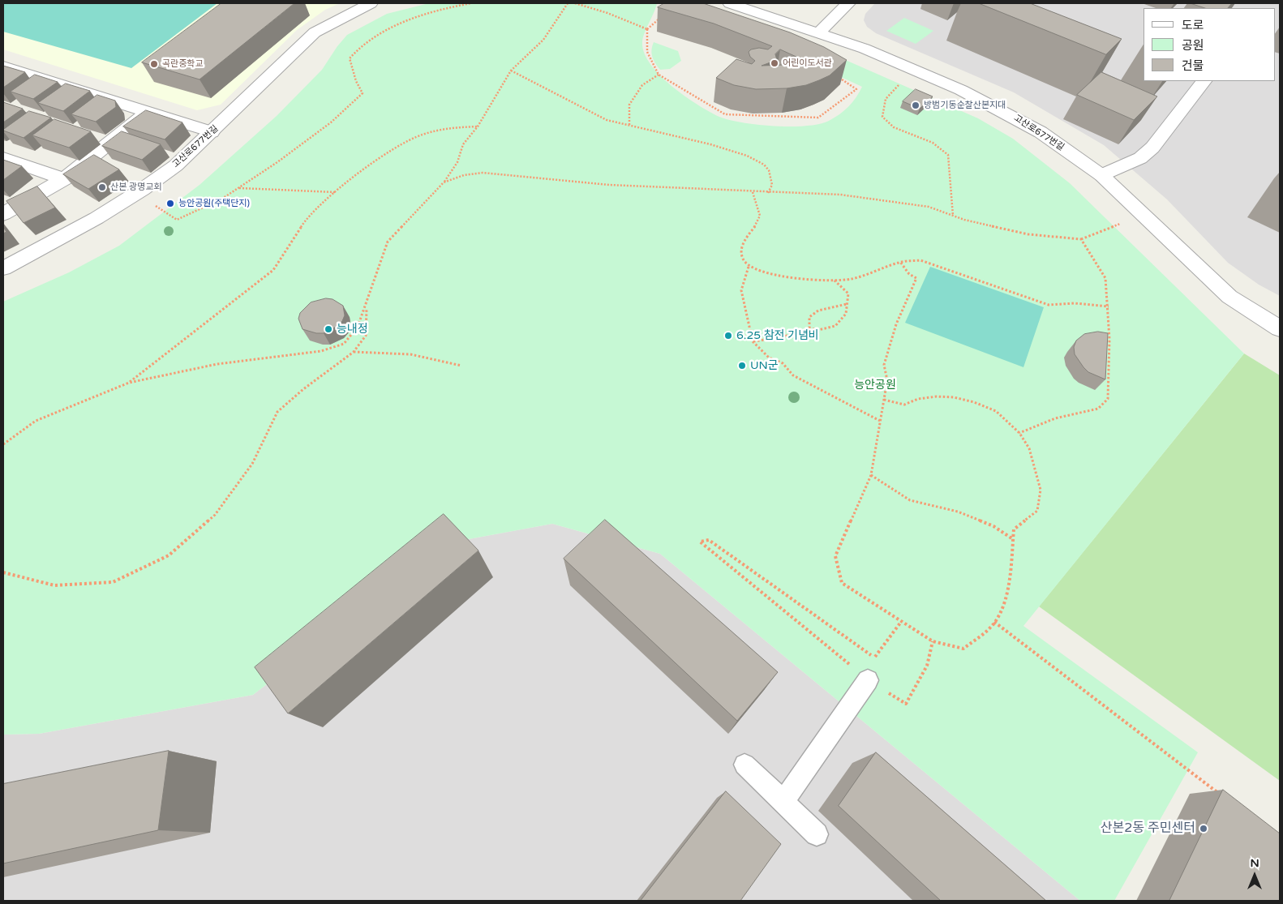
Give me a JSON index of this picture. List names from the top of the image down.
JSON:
{
  "streets": {
    "street": ["고산로677번길"]
  },
  "parks": ["능안공원"],
  "places": [
    "어린이도서관",
    "곡란중학교",
    "방범기동순찰산본지대",
    "산본 광명교회",
    "능안공원(주택단지)",
    "능내정",
    "6.25 참전 기념비",
    "UN군",
    "산본2동 주민센터"
  ],
  "legend": ["도로", "공원", "건물"],
  "north": "top"
}
